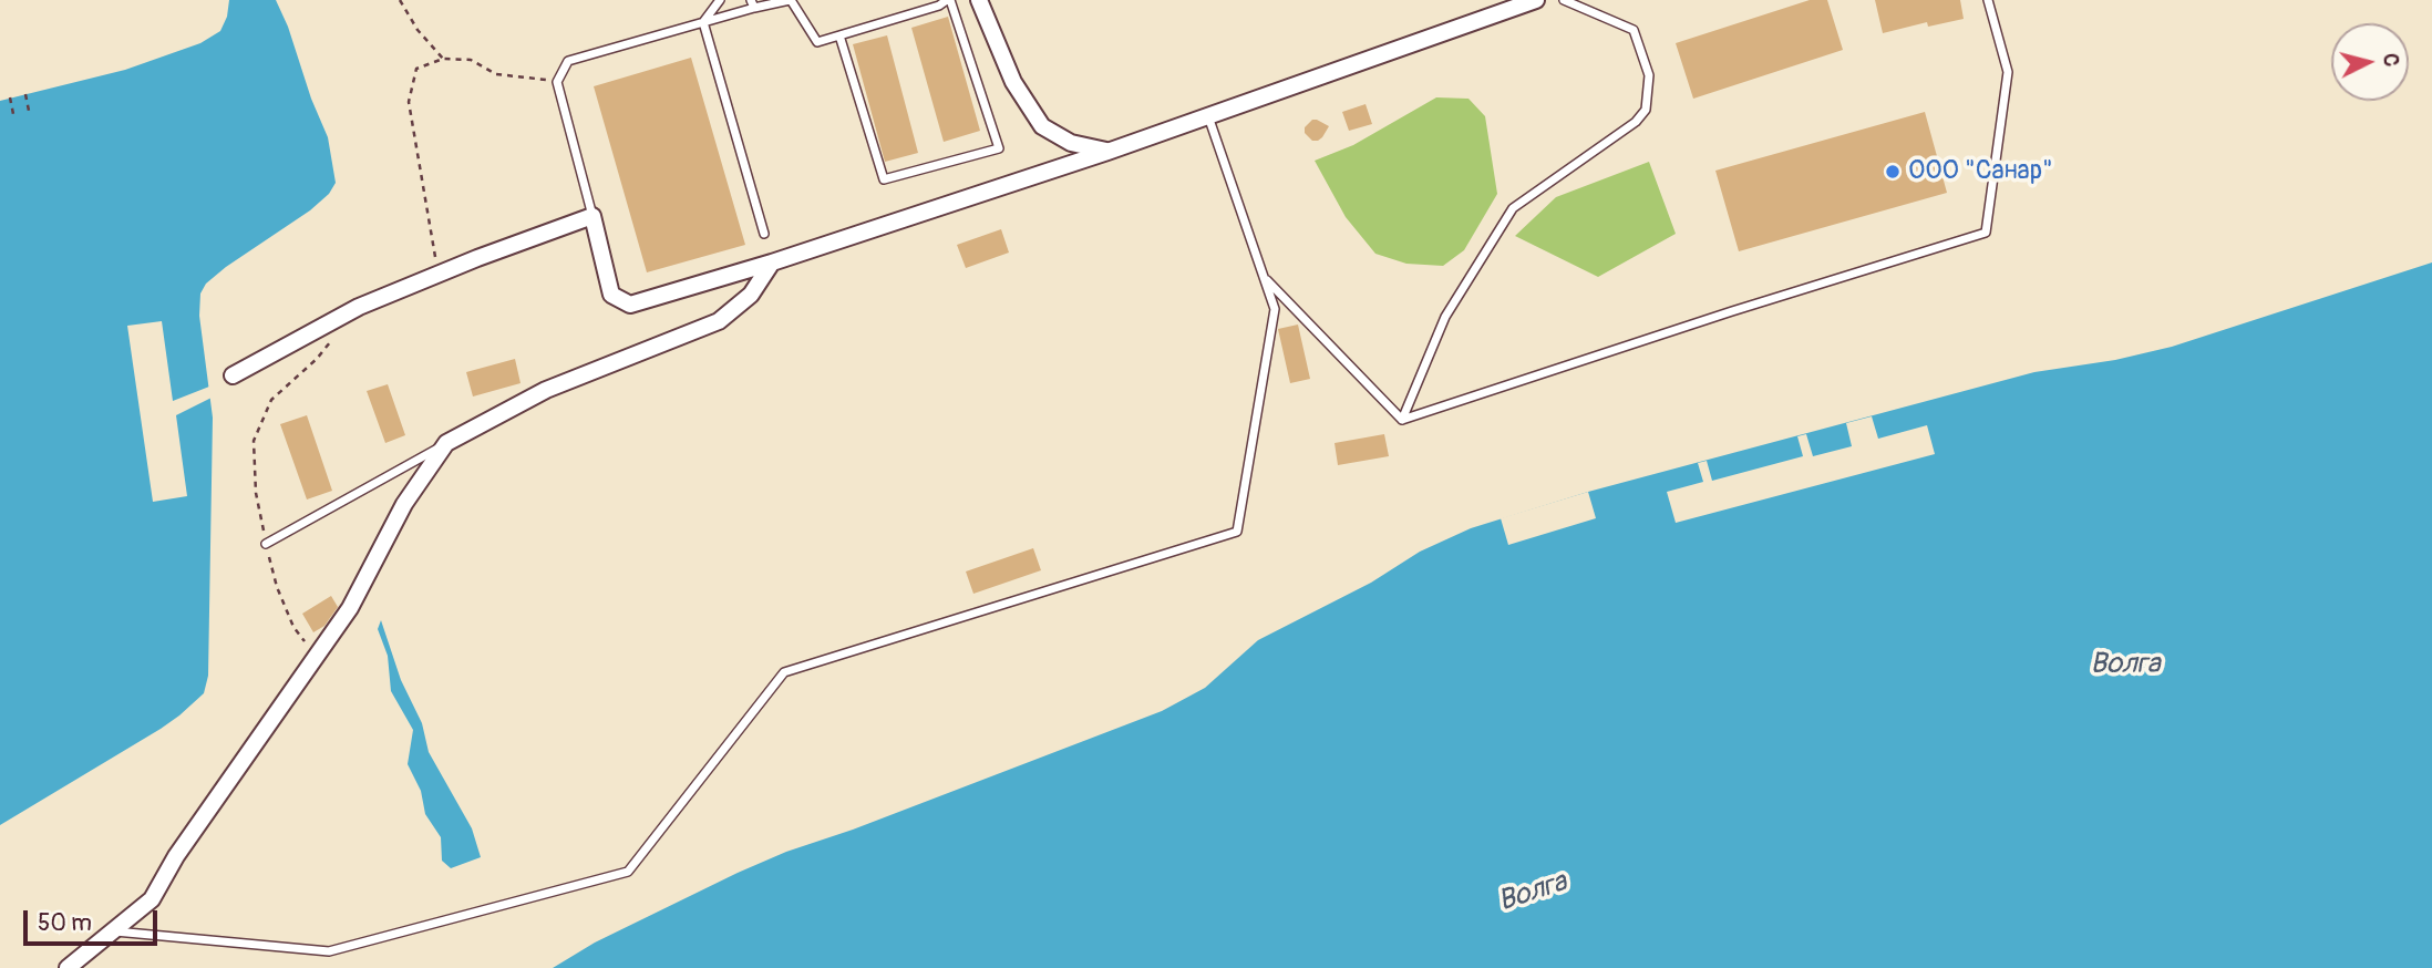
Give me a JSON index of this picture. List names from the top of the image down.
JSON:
{
  "water": ["Волга"],
  "places": ["ООО \"Санар\""],
  "scale_bar": "50 m",
  "north": "right"
}
